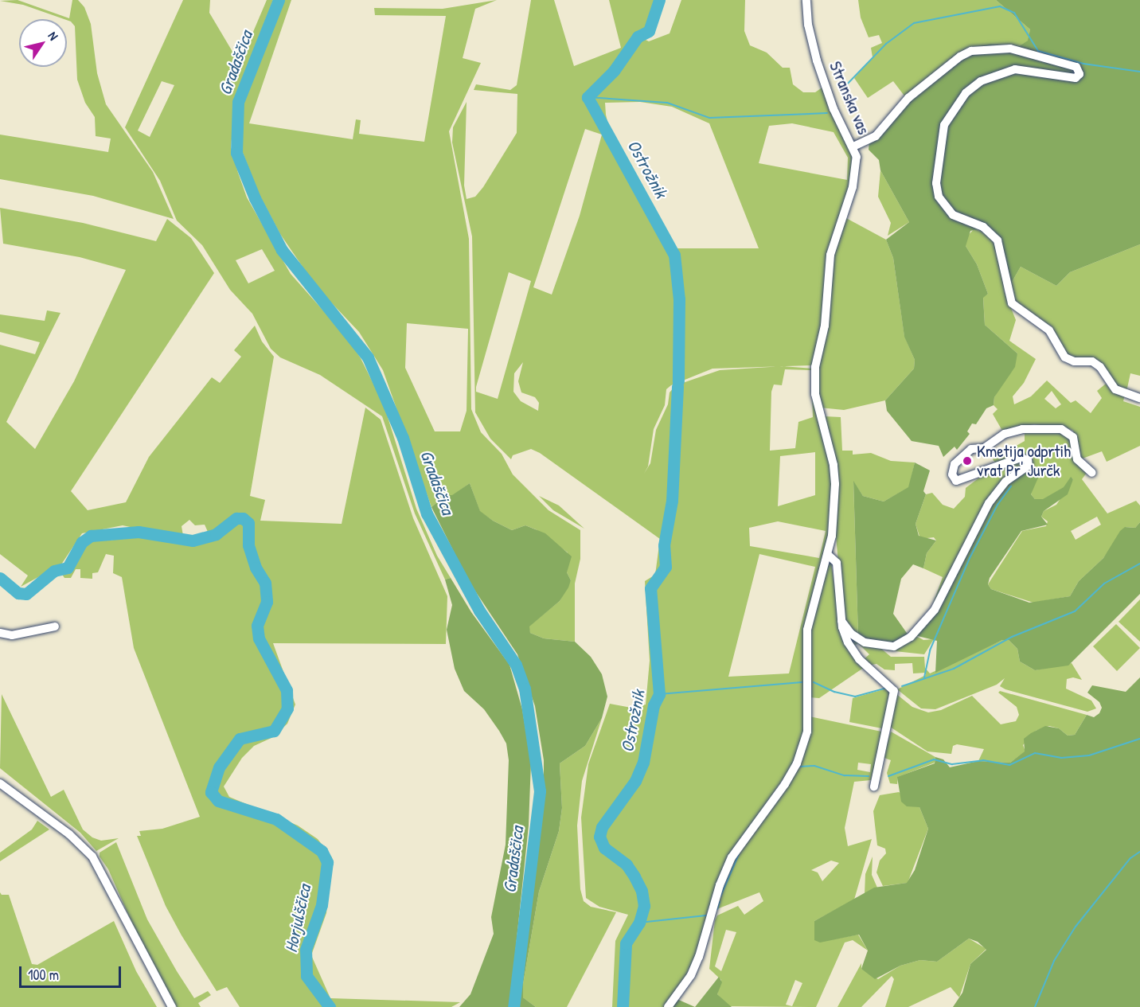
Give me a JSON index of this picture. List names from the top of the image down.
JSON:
{
  "streets": {
    "street": ["Stranska vas"]
  },
  "water": ["Gradaščica", "Ostrožnik", "Horjulščica"],
  "places": ["Kmetija odprtih vrat Pr' Jurčk"],
  "scale_bar": "100 m",
  "north": "top right"
}
